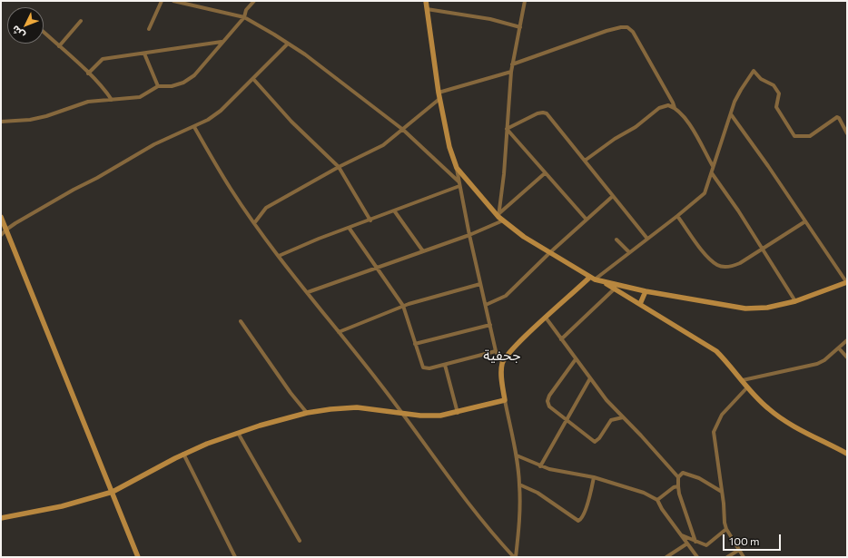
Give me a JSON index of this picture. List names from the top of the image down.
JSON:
{
  "districts": ["جحفية"],
  "scale_bar": "100 m",
  "north": "bottom left"
}
